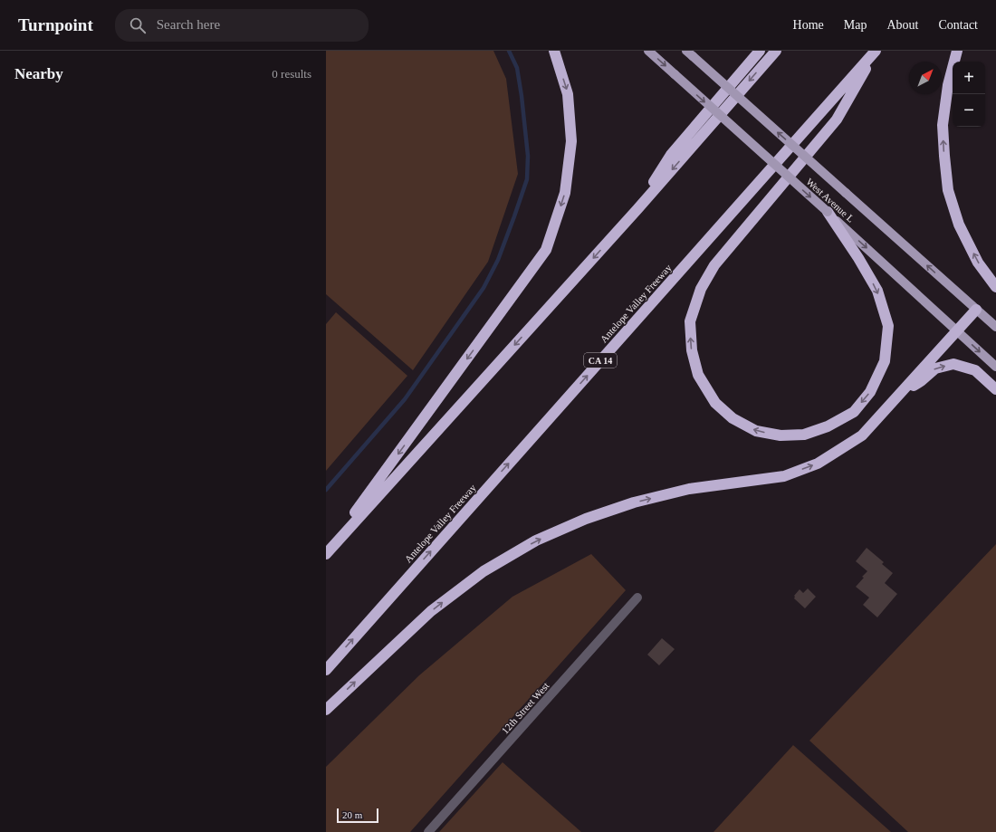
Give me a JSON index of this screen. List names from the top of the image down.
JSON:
{
  "streets": {
    "highway": ["Antelope Valley Freeway", "CA 14"],
    "main road": ["West Avenue L"],
    "street": ["12th Street West"]
  },
  "scale_bar": "20 m",
  "north": "top right",
  "page": {
    "header": "Turnpoint",
    "search": "Search here",
    "nav": [
      "Home",
      "Map",
      "About",
      "Contact"
    ],
    "heading": ["Nearby", "0 results"],
    "map_buttons": ["+", "−"],
    "scale": "20 m"
  }
}
